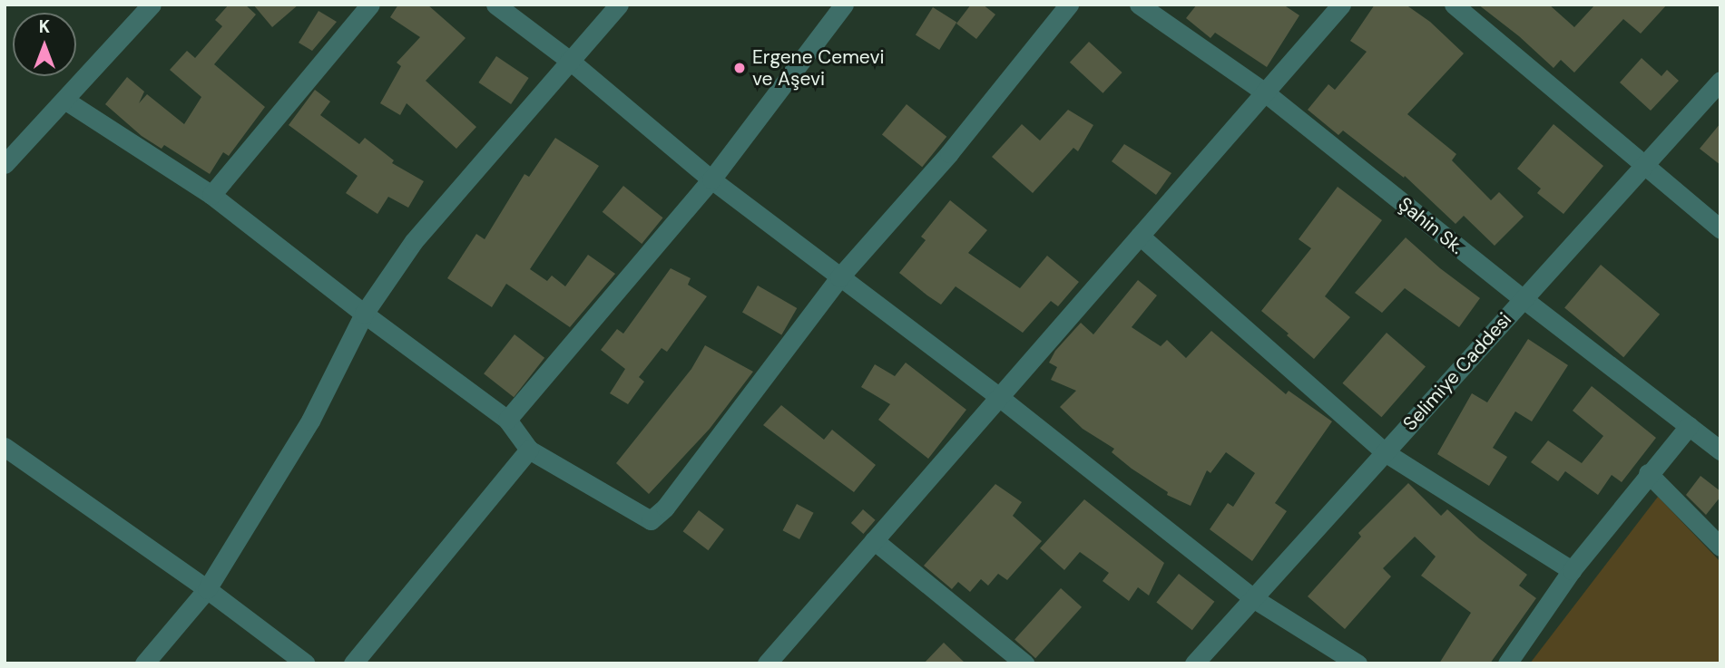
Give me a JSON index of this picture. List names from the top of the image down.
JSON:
{
  "streets": {
    "street": ["Şahin Sk.", "Selimiye Caddesi"]
  },
  "crossings": [
    ["Şahin Sk.", "Selimiye Caddesi"]
  ],
  "places": ["Ergene Cemevi ve Aşevi"],
  "north": "top"
}
